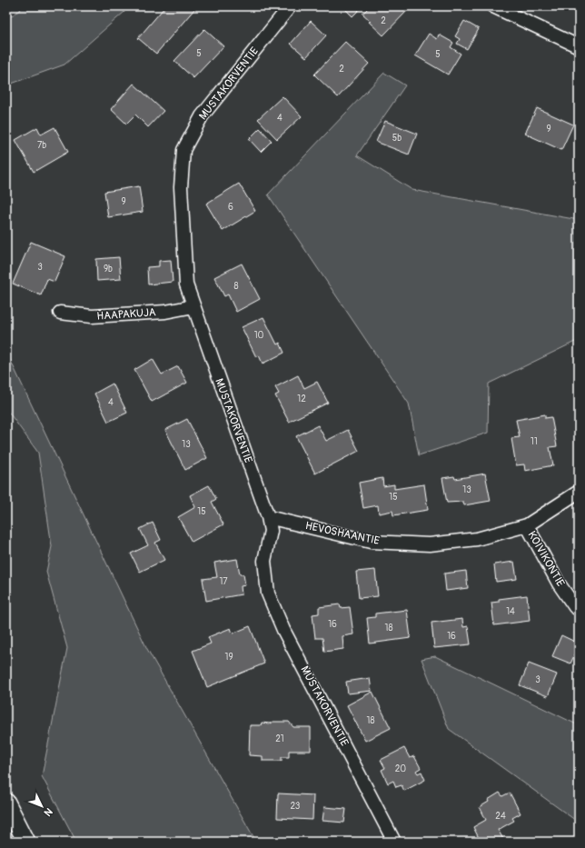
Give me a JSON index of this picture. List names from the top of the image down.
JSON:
{
  "streets": {
    "street": [
      "MUSTAKORVENTIE",
      "HAAPAKUJA",
      "HEVOSHAANTIE",
      "KOIVIKONTIE"
    ]
  },
  "crossings": [
    ["MUSTAKORVENTIE", "HAAPAKUJA"],
    ["MUSTAKORVENTIE", "HEVOSHAANTIE"],
    ["HEVOSHAANTIE", "KOIVIKONTIE"]
  ],
  "house_numbers": [
    "2",
    "5",
    "5",
    "2",
    "4",
    "9",
    "5b",
    "7b",
    "9",
    "6",
    "3",
    "9b",
    "8",
    "10",
    "12",
    "4",
    "11",
    "13",
    "13",
    "15",
    "15",
    "17",
    "14",
    "16",
    "18",
    "16",
    "19",
    "3",
    "18",
    "21",
    "20",
    "23",
    "24"
  ],
  "north": "bottom right"
}
